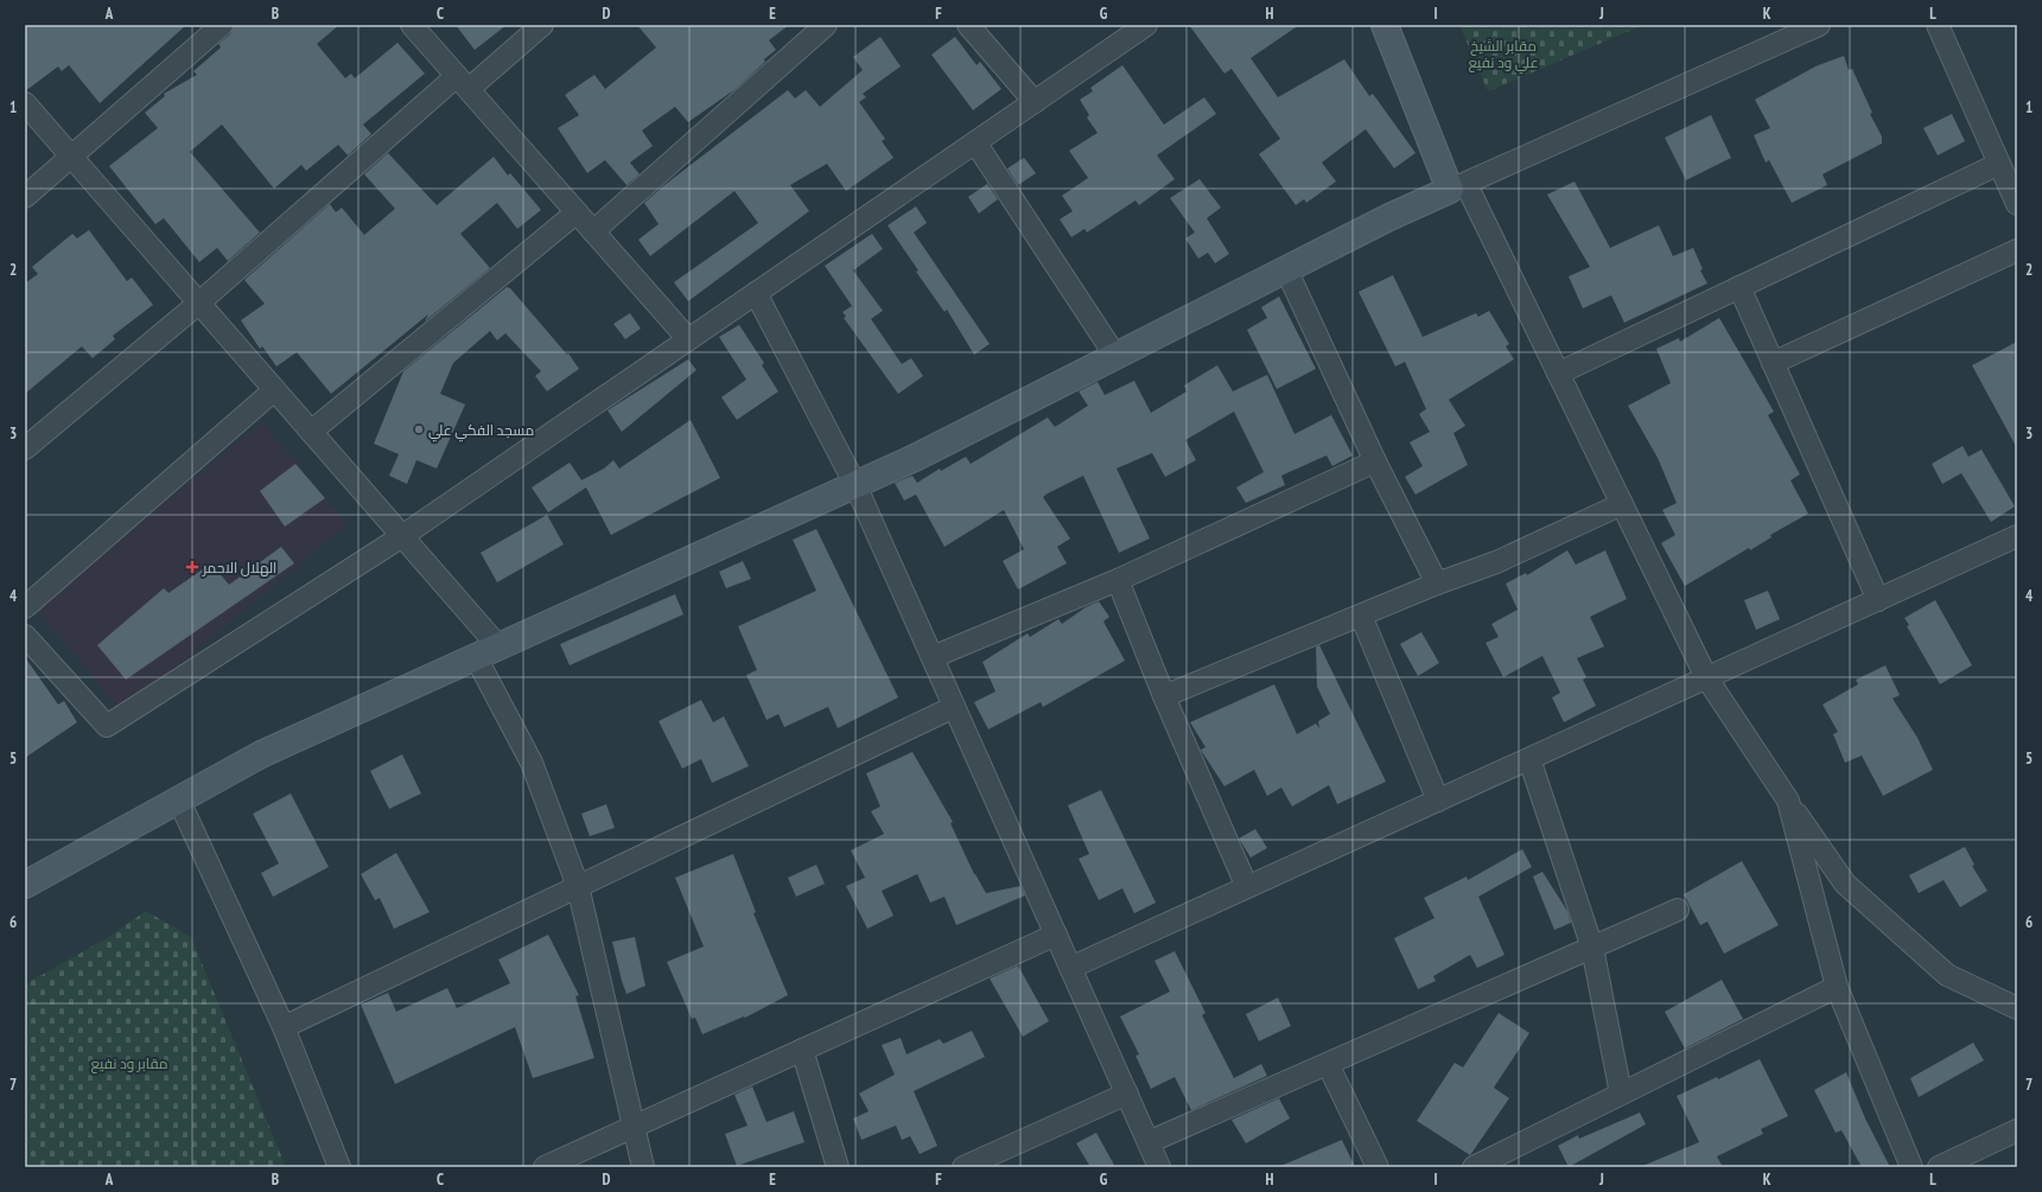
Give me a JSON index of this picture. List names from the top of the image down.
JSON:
{
  "parks": ["مقابر الشيخ علي ود نفيع", "مقابر ود نفيع"],
  "places": {
    "other": ["مسجد الفكي علي"],
    "health": ["الهلال الاحمر"]
  },
  "grid": {
    "columns": [
      "A",
      "B",
      "C",
      "D",
      "E",
      "F",
      "G",
      "H",
      "I",
      "J",
      "K",
      "L"
    ],
    "rows": [
      "1",
      "2",
      "3",
      "4",
      "5",
      "6",
      "7"
    ]
  }
}
